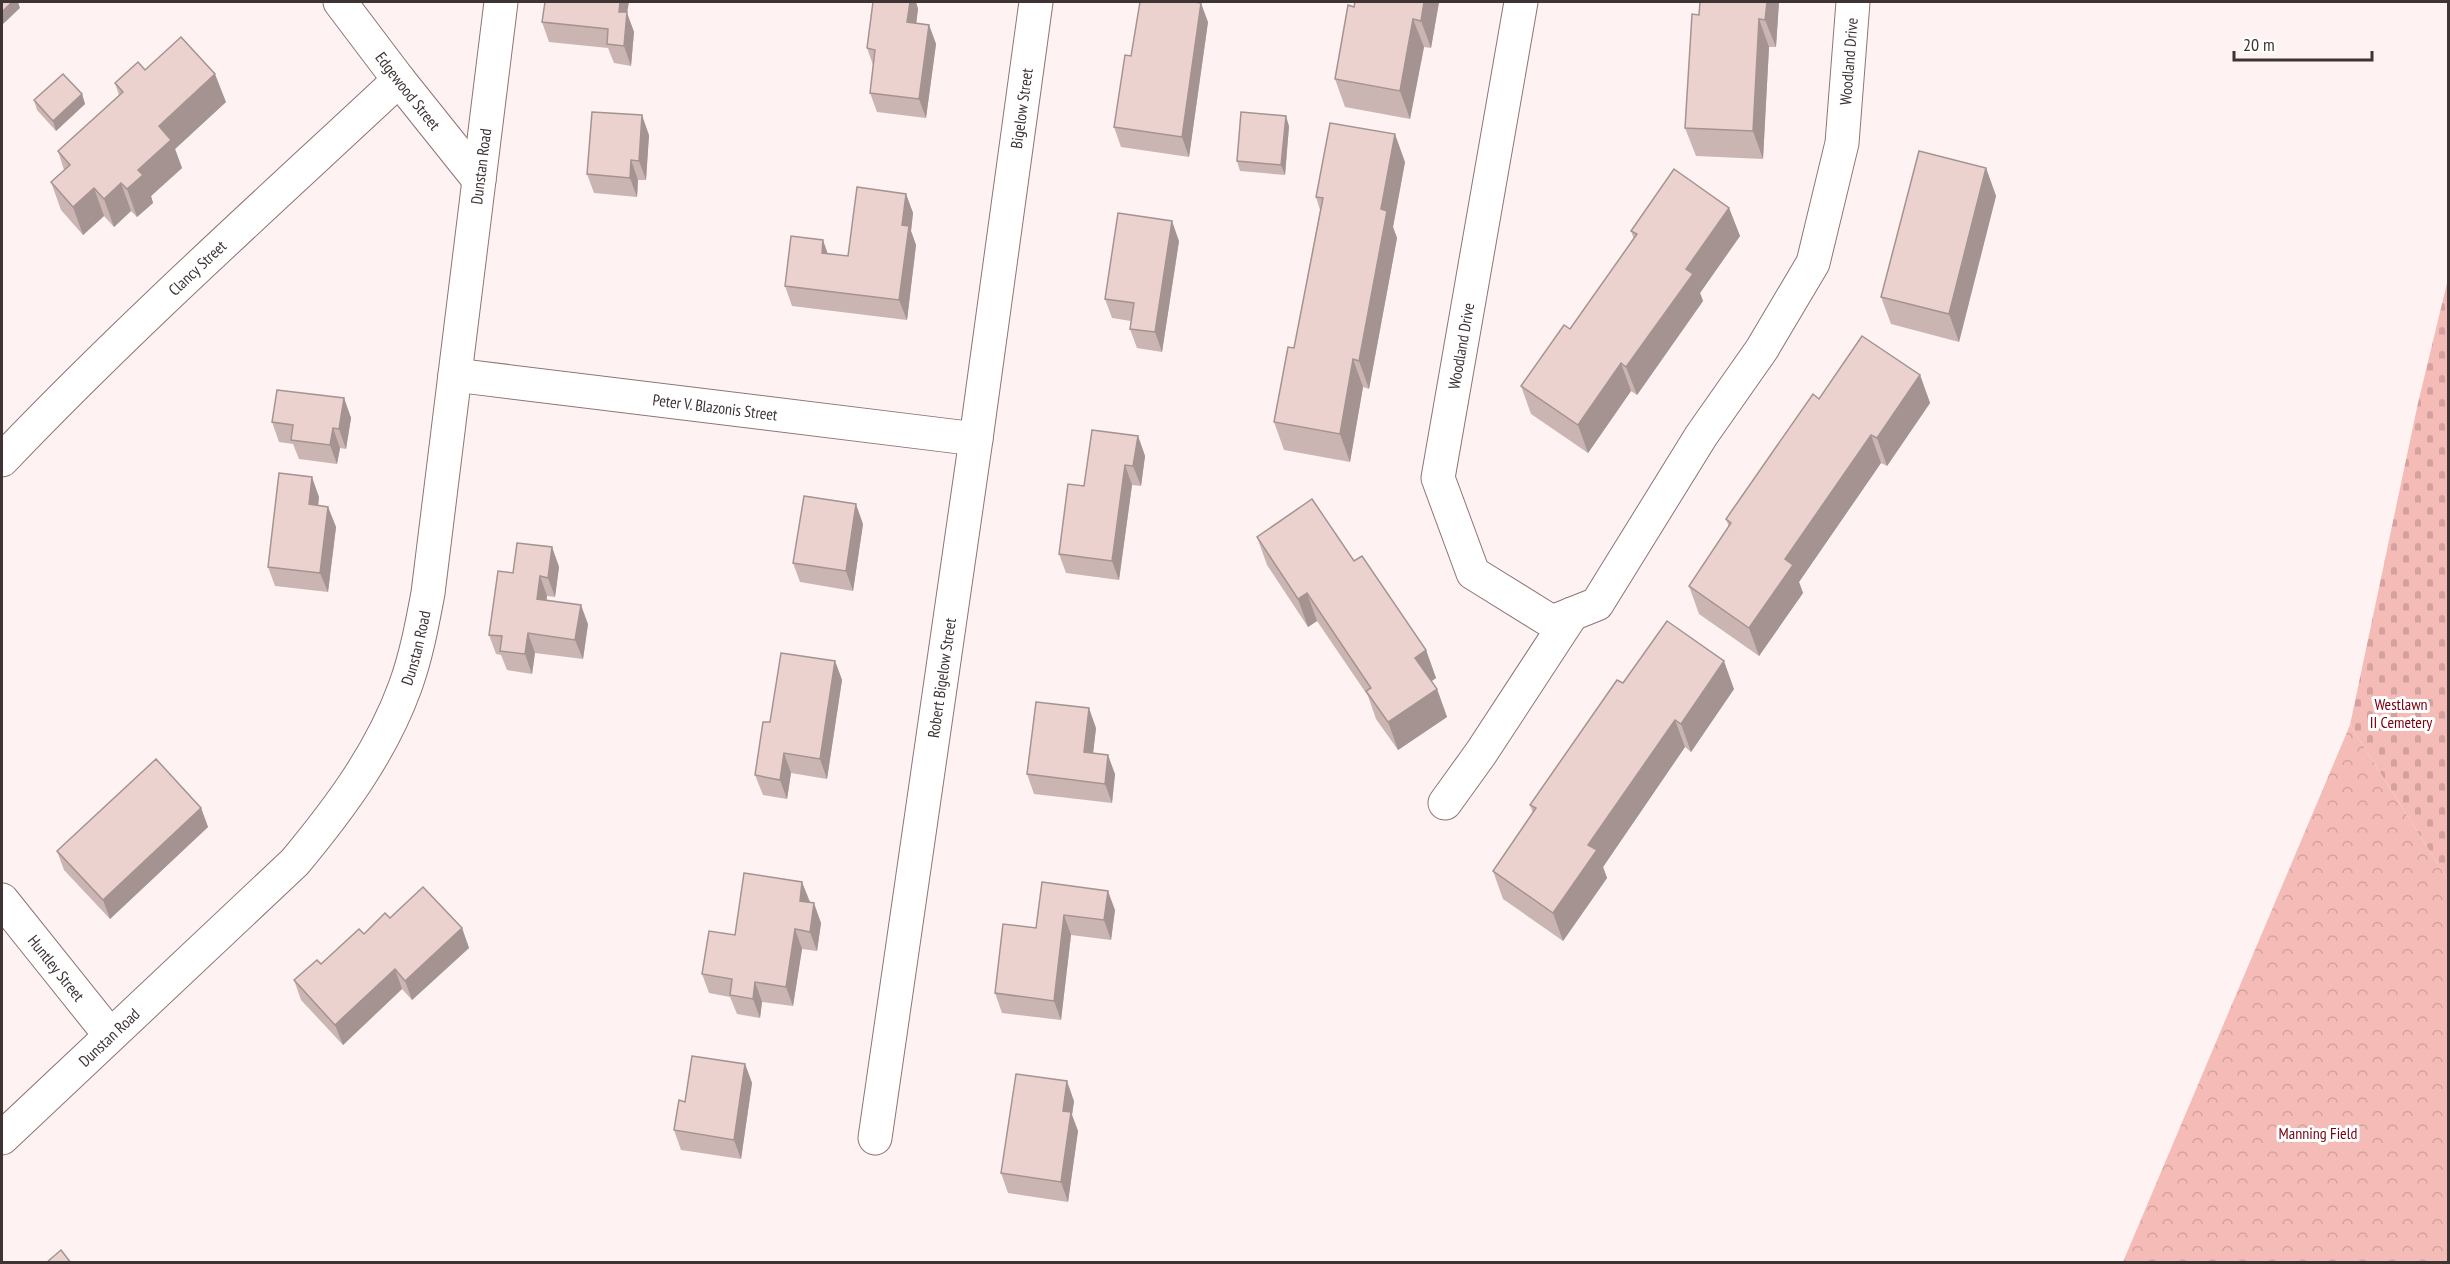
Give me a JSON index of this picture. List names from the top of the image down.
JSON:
{
  "streets": {
    "street": [
      "Woodland Drive",
      "Edgewood Street",
      "Bigelow Street",
      "Dunstan Road",
      "Clancy Street",
      "Peter V. Blazonis Street",
      "Robert Bigelow Street",
      "Huntley Street"
    ]
  },
  "crossings": [
    ["Edgewood Street", "Dunstan Road"],
    ["Edgewood Street", "Clancy Street"],
    ["Bigelow Street", "Robert Bigelow Street"],
    ["Dunstan Road", "Peter V. Blazonis Street"],
    ["Dunstan Road", "Huntley Street"],
    ["Peter V. Blazonis Street", "Robert Bigelow Street"]
  ],
  "parks": ["Westlawn II Cemetery", "Manning Field"],
  "scale_bar": "20 m"
}
